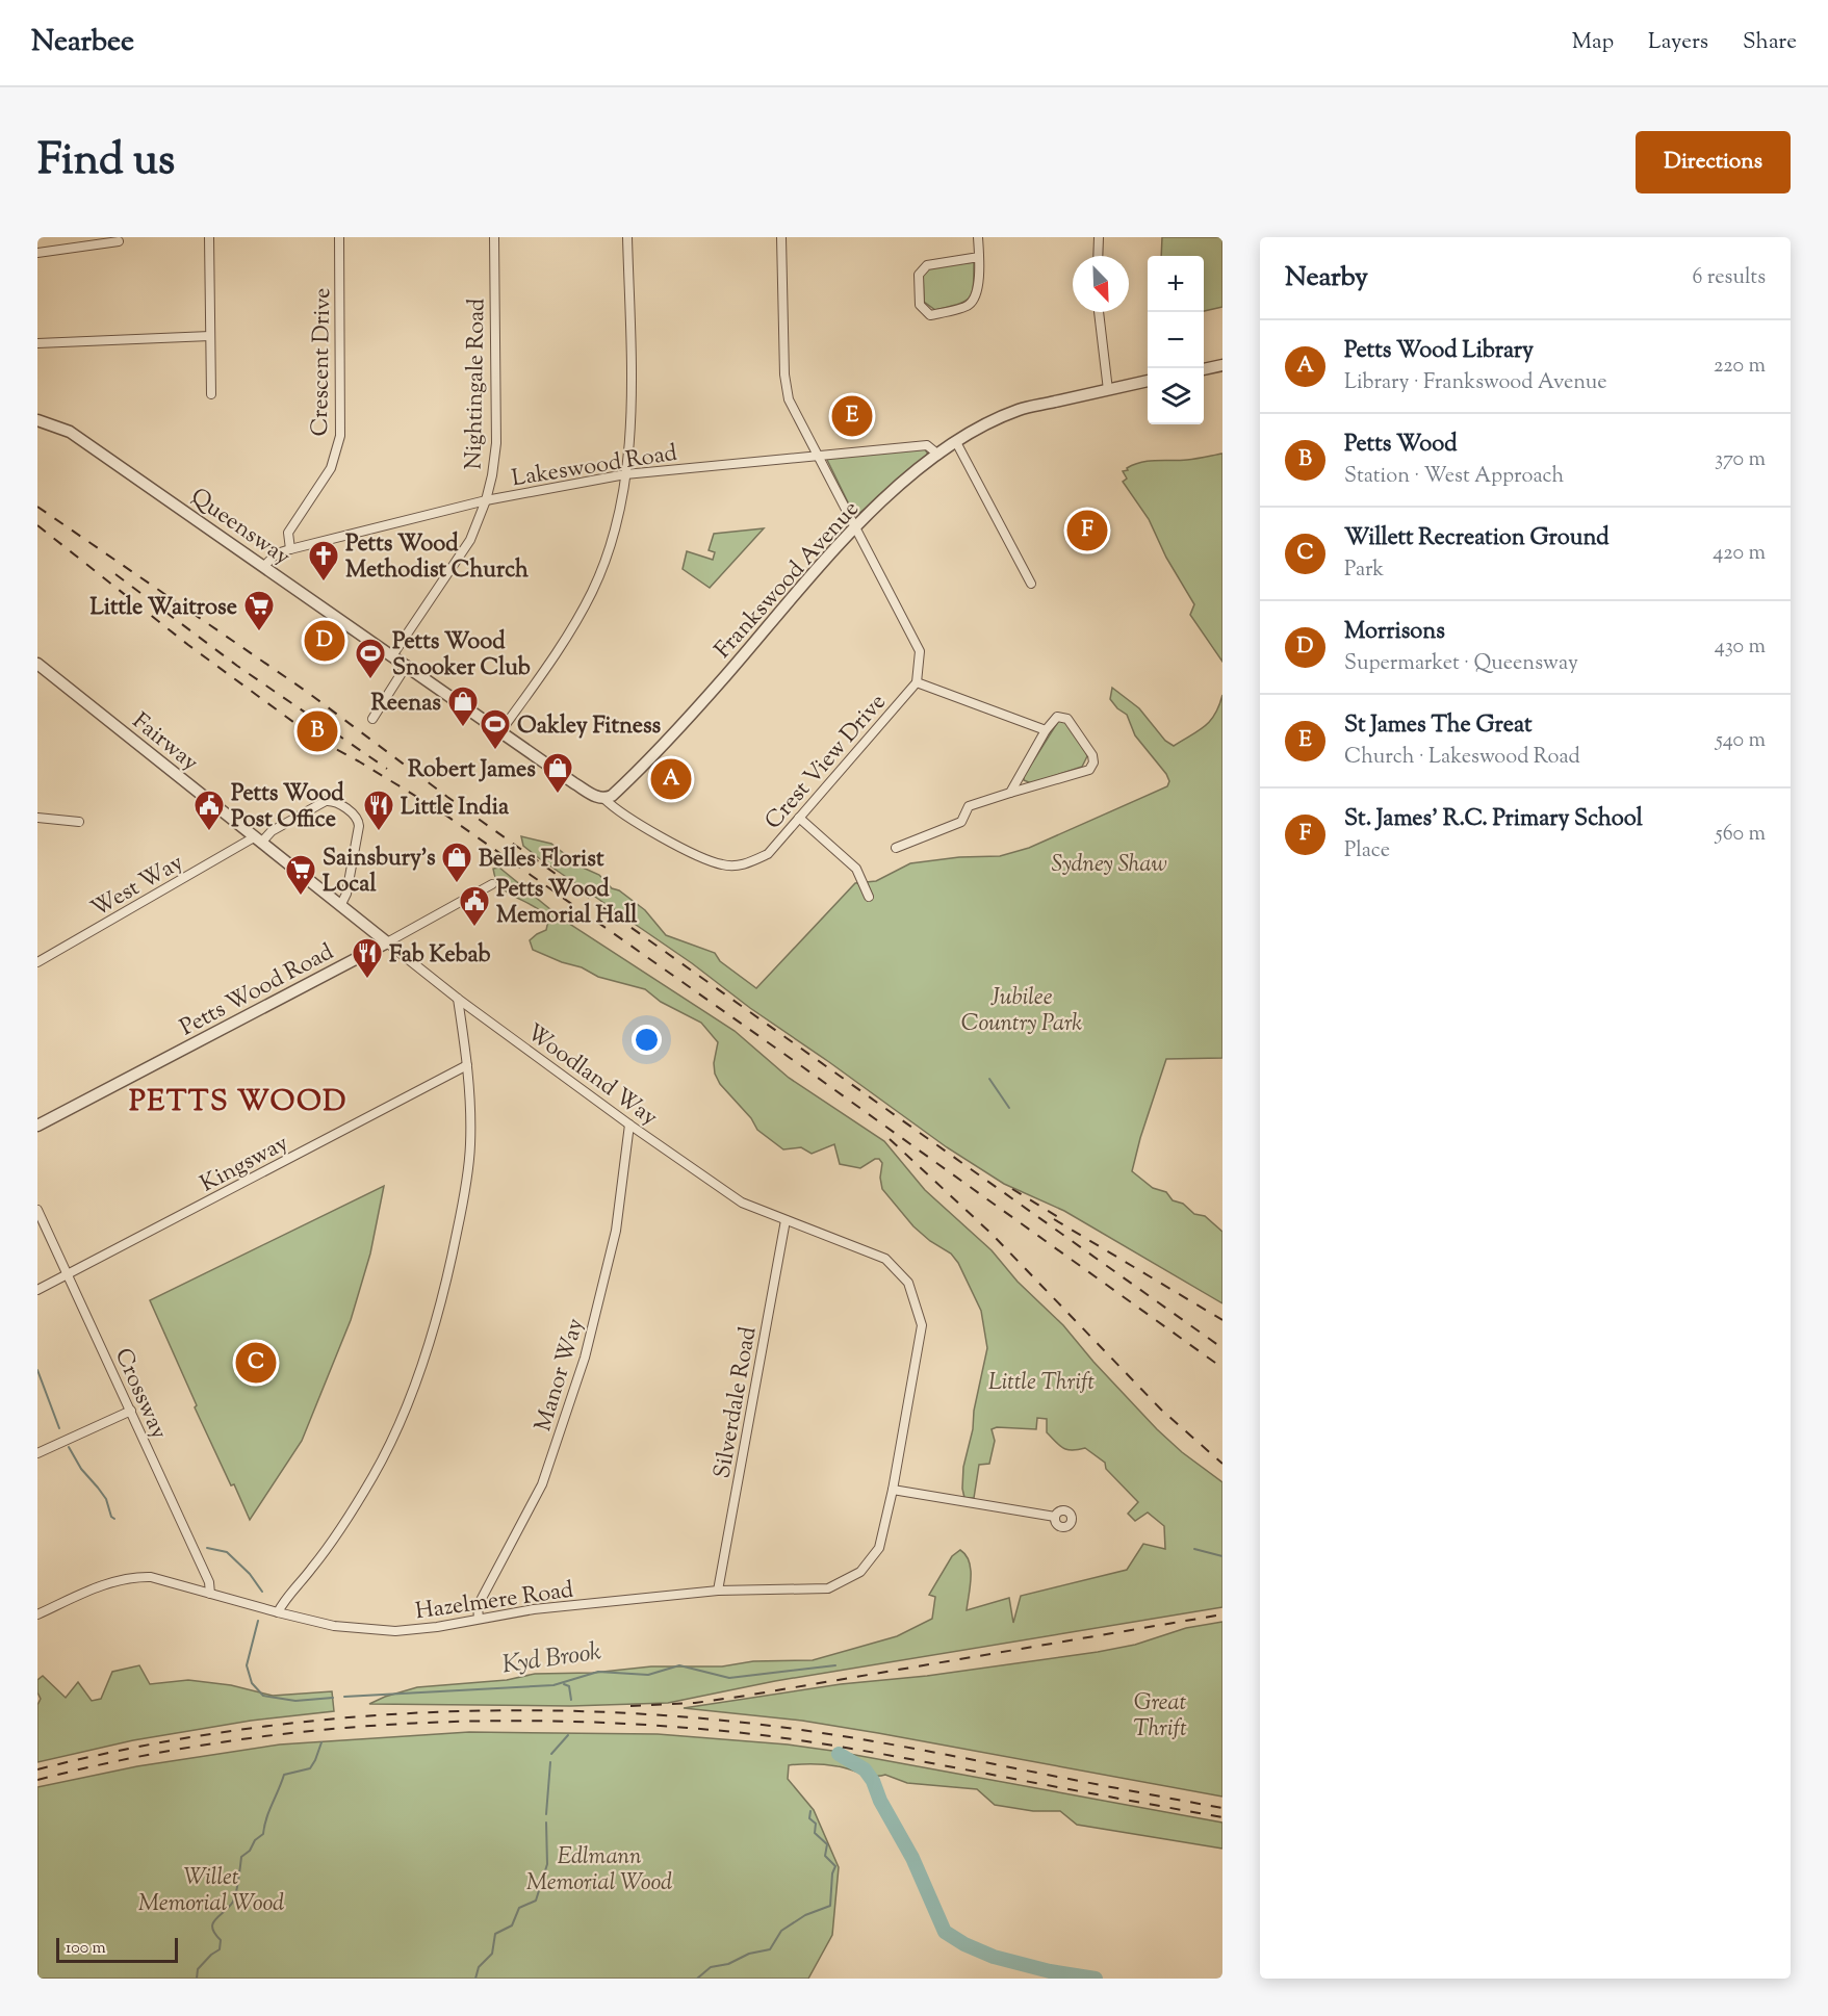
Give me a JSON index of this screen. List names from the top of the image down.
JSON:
{
  "streets": {
    "street": [
      "Crescent Drive",
      "Nightingale Road",
      "Lakeswood Road",
      "Queensway",
      "Frankswood Avenue",
      "Fairway",
      "Crest View Drive",
      "West Way",
      "Petts Wood Road",
      "Woodland Way",
      "Kingsway",
      "Manor Way",
      "Crossway",
      "Silverdale Road",
      "Hazelmere Road"
    ]
  },
  "crossings": [
    ["Crescent Drive", "Lakeswood Road"],
    ["Nightingale Road", "Lakeswood Road"],
    ["Nightingale Road", "Queensway"],
    ["Lakeswood Road", "Queensway"],
    ["Lakeswood Road", "Frankswood Avenue"],
    ["Queensway", "Frankswood Avenue"],
    ["Queensway", "Crest View Drive"],
    ["Frankswood Avenue", "Crest View Drive"],
    ["Fairway", "West Way"],
    ["Fairway", "Petts Wood Road"],
    ["Fairway", "Woodland Way"],
    ["Petts Wood Road", "Woodland Way"],
    ["Woodland Way", "Manor Way"],
    ["Woodland Way", "Silverdale Road"],
    ["Kingsway", "Crossway"],
    ["Manor Way", "Hazelmere Road"],
    ["Crossway", "Hazelmere Road"],
    ["Silverdale Road", "Hazelmere Road"]
  ],
  "districts": ["PETTS WOOD"],
  "water": ["Kyd Brook"],
  "parks": [
    "Sydney Shaw",
    "Jubilee Country Park",
    "Little Thrift",
    "Great Thrift",
    "Edlmann Memorial Wood",
    "Willet Memorial Wood"
  ],
  "places": {
    "church": ["Petts Wood Methodist Church"],
    "supermarket": ["Little Waitrose", "Sainsbury's Local"],
    "sports": ["Petts Wood Snooker Club", "Oakley Fitness"],
    "shop": ["Reenas", "Robert James", "Belles Florist"],
    "public building": ["Petts Wood Post Office", "Petts Wood Memorial Hall"],
    "restaurant": ["Little India", "Fab Kebab"]
  },
  "scale_bar": "100 m",
  "north": "bottom right",
  "page": {
    "header": "Nearbee",
    "nav": ["Map", "Layers", "Share"],
    "title": "Find us",
    "buttons": "Directions",
    "heading": ["Nearby", "6 results"],
    "map_buttons": ["+", "−"],
    "list": [
      {
        "mark": "A",
        "name": "Petts Wood Library",
        "note": "Library · Frankswood Avenue",
        "value": "220 m"
      },
      {
        "mark": "B",
        "name": "Petts Wood",
        "note": "Station · West Approach",
        "value": "370 m"
      },
      {
        "mark": "C",
        "name": "Willett Recreation Ground",
        "note": "Park",
        "value": "420 m"
      },
      {
        "mark": "D",
        "name": "Morrisons",
        "note": "Supermarket · Queensway",
        "value": "430 m"
      },
      {
        "mark": "E",
        "name": "St James The Great",
        "note": "Church · Lakeswood Road",
        "value": "540 m"
      },
      {
        "mark": "F",
        "name": "St. James' R.C. Primary School",
        "note": "Place",
        "value": "560 m"
      }
    ],
    "pins": [
      "E",
      "F",
      "D",
      "B",
      "A",
      "C"
    ],
    "scale": "100 m"
  }
}
